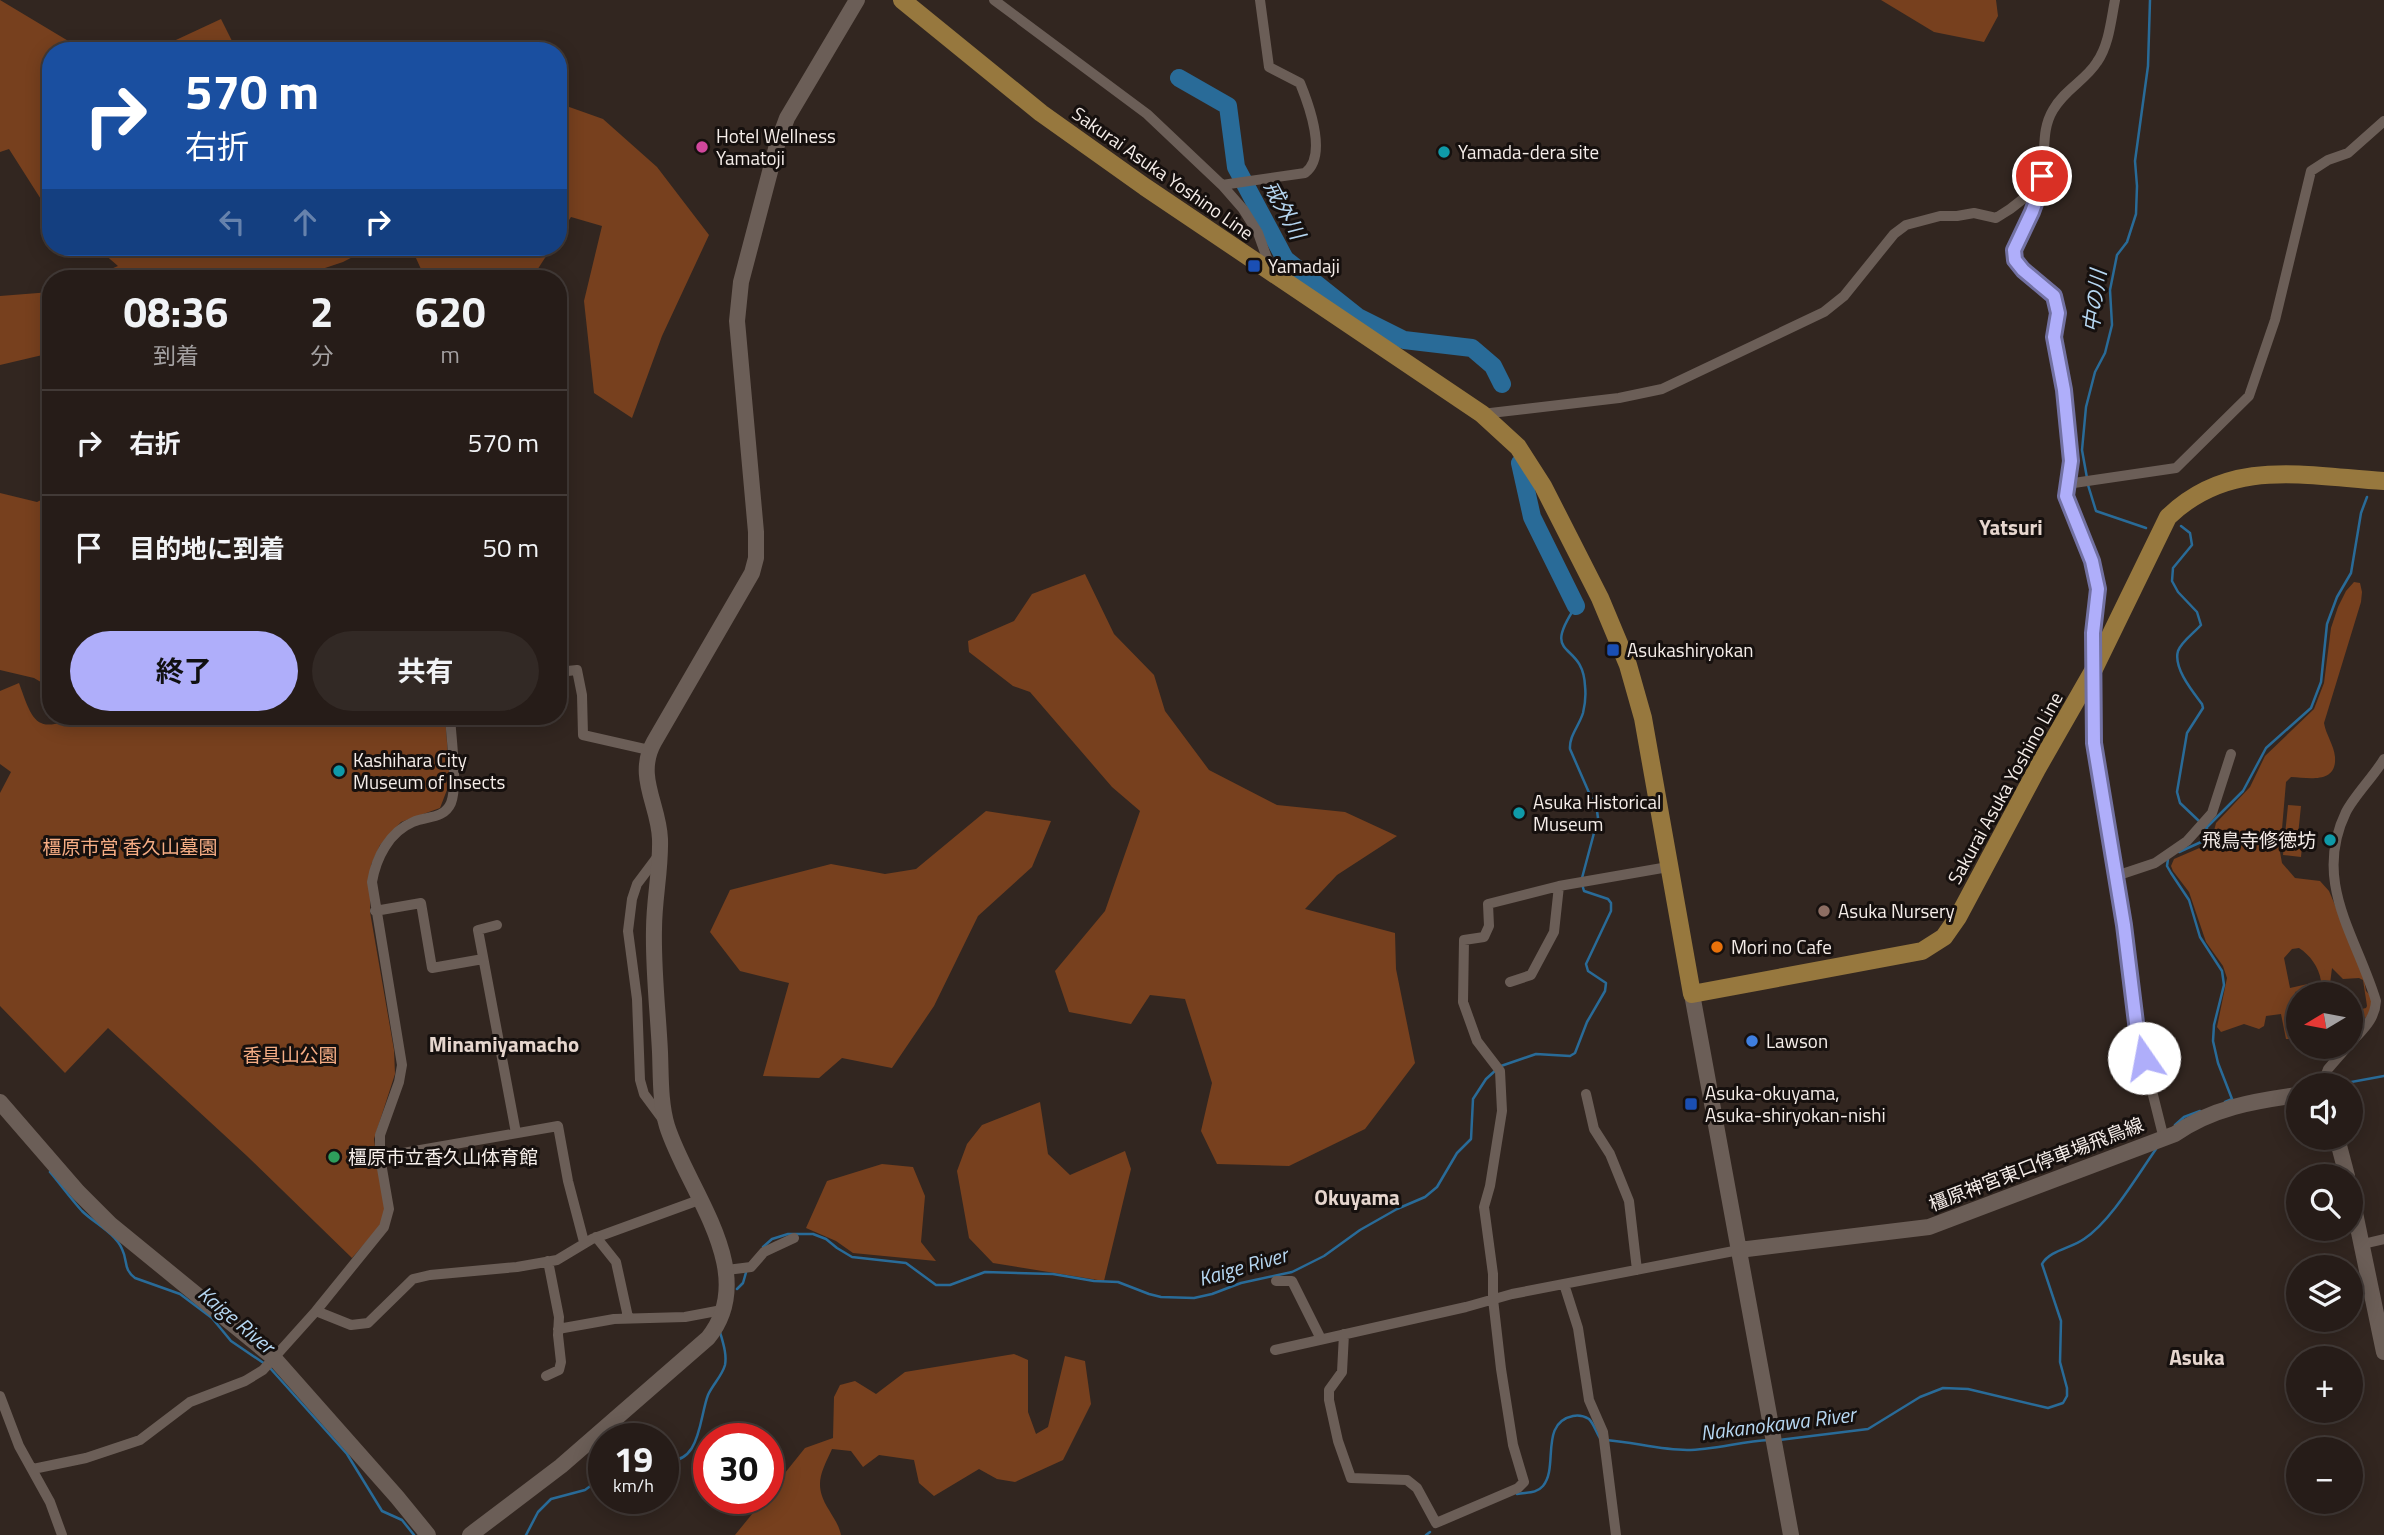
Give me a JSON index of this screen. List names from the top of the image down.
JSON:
{
  "streets": {
    "main road": ["Sakurai Asuka Yoshino Line"],
    "street": ["橿原神宮東口停車場飛鳥線"]
  },
  "districts": [
    "Yatsuri",
    "Minamiyamacho",
    "Okuyama",
    "Asuka"
  ],
  "water": [
    "戒外川",
    "中の川",
    "Kaige River",
    "Nakanokawa River"
  ],
  "parks": ["橿原市営 香久山墓園", "香具山公園"],
  "places": {
    "other": [
      "Hotel Wellness Yamatoji",
      "Yamada-dera site",
      "Kashihara City Museum of Insects",
      "Asuka Historical Museum",
      "飛鳥寺修徳坊",
      "Asuka Nursery",
      "Mori no Cafe",
      "Lawson",
      "橿原市立香久山体育館"
    ],
    "transit": ["Yamadaji", "Asukashiryokan", "Asuka-okuyama, Asuka-shiryokan-nishi"]
  },
  "north": "left",
  "page": {
    "turn": ["570 m", "右折"],
    "eta": [
      "08:36",
      "到着",
      "2",
      "分",
      "620",
      "m"
    ],
    "list": [
      {
        "name": "右折",
        "value": "570 m"
      },
      {
        "name": "目的地に到着",
        "value": "50 m"
      }
    ],
    "buttons": ["終了", "共有"],
    "map_buttons": ["+", "−"],
    "speed": "19 km/h",
    "limit": "30"
  }
}
